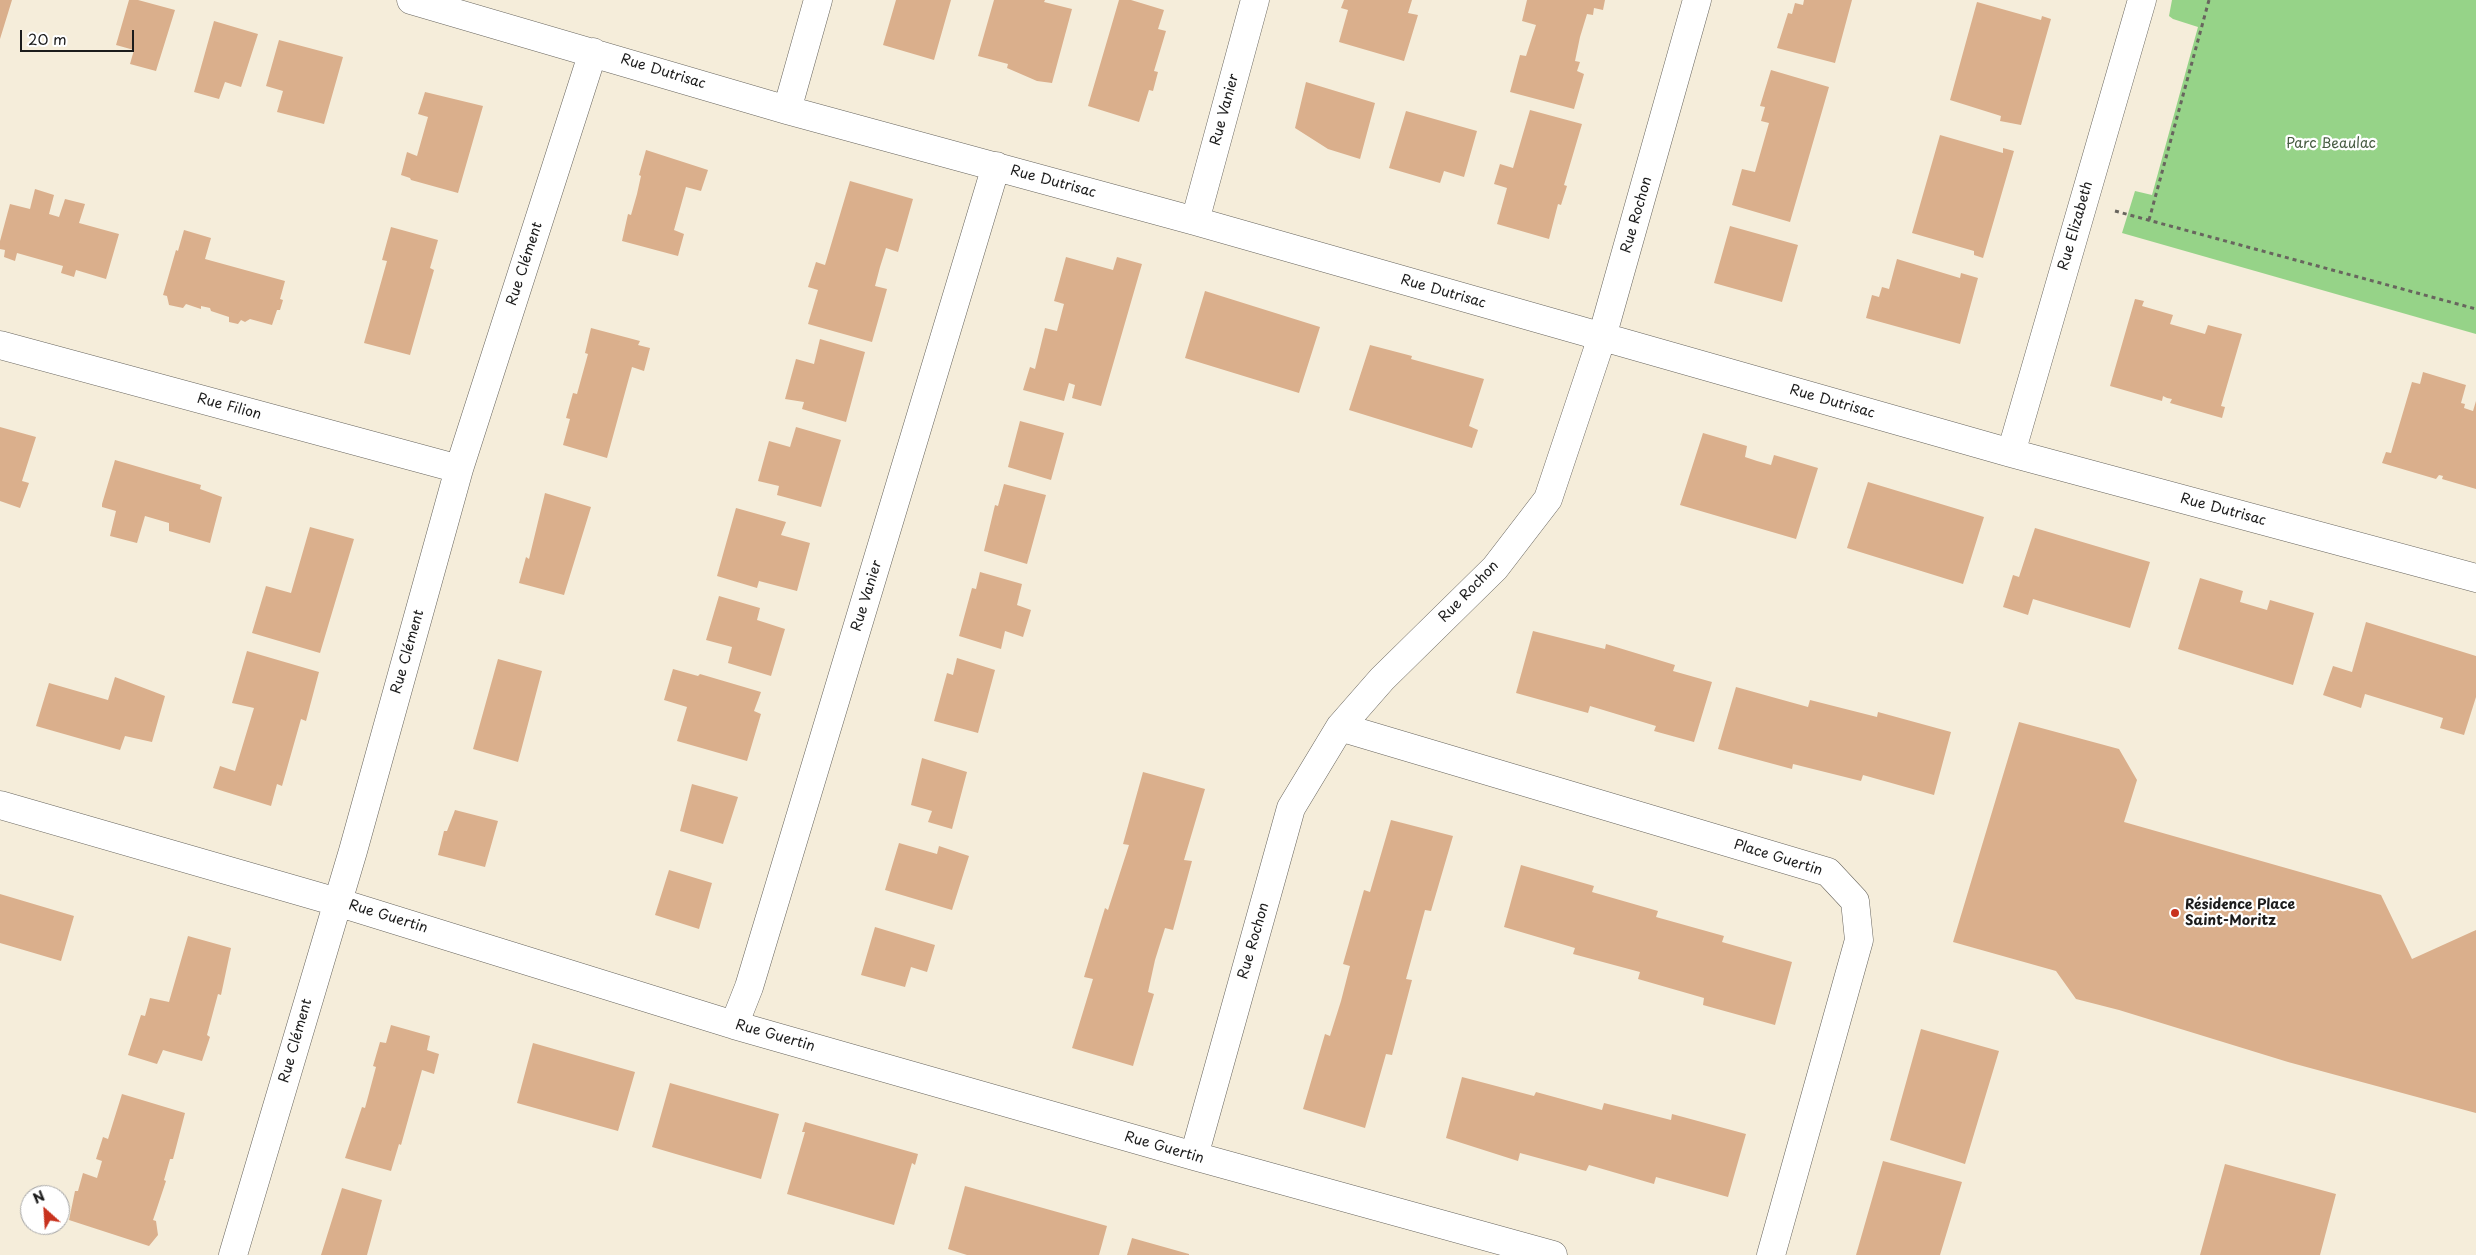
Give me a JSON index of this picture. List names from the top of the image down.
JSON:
{
  "streets": {
    "street": [
      "Rue Dutrisac",
      "Rue Vanier",
      "Rue Rochon",
      "Rue Elizabeth",
      "Rue Clément",
      "Rue Filion",
      "Place Guertin",
      "Rue Guertin"
    ]
  },
  "crossings": [
    ["Rue Dutrisac", "Rue Vanier"],
    ["Rue Dutrisac", "Rue Rochon"],
    ["Rue Dutrisac", "Rue Elizabeth"],
    ["Rue Dutrisac", "Rue Clément"],
    ["Rue Vanier", "Rue Guertin"],
    ["Rue Rochon", "Place Guertin"],
    ["Rue Rochon", "Rue Guertin"],
    ["Rue Clément", "Rue Filion"],
    ["Rue Clément", "Rue Guertin"]
  ],
  "parks": ["Parc Beaulac"],
  "places": ["Résidence Place Saint-Moritz"],
  "scale_bar": "20 m",
  "north": "top left"
}
